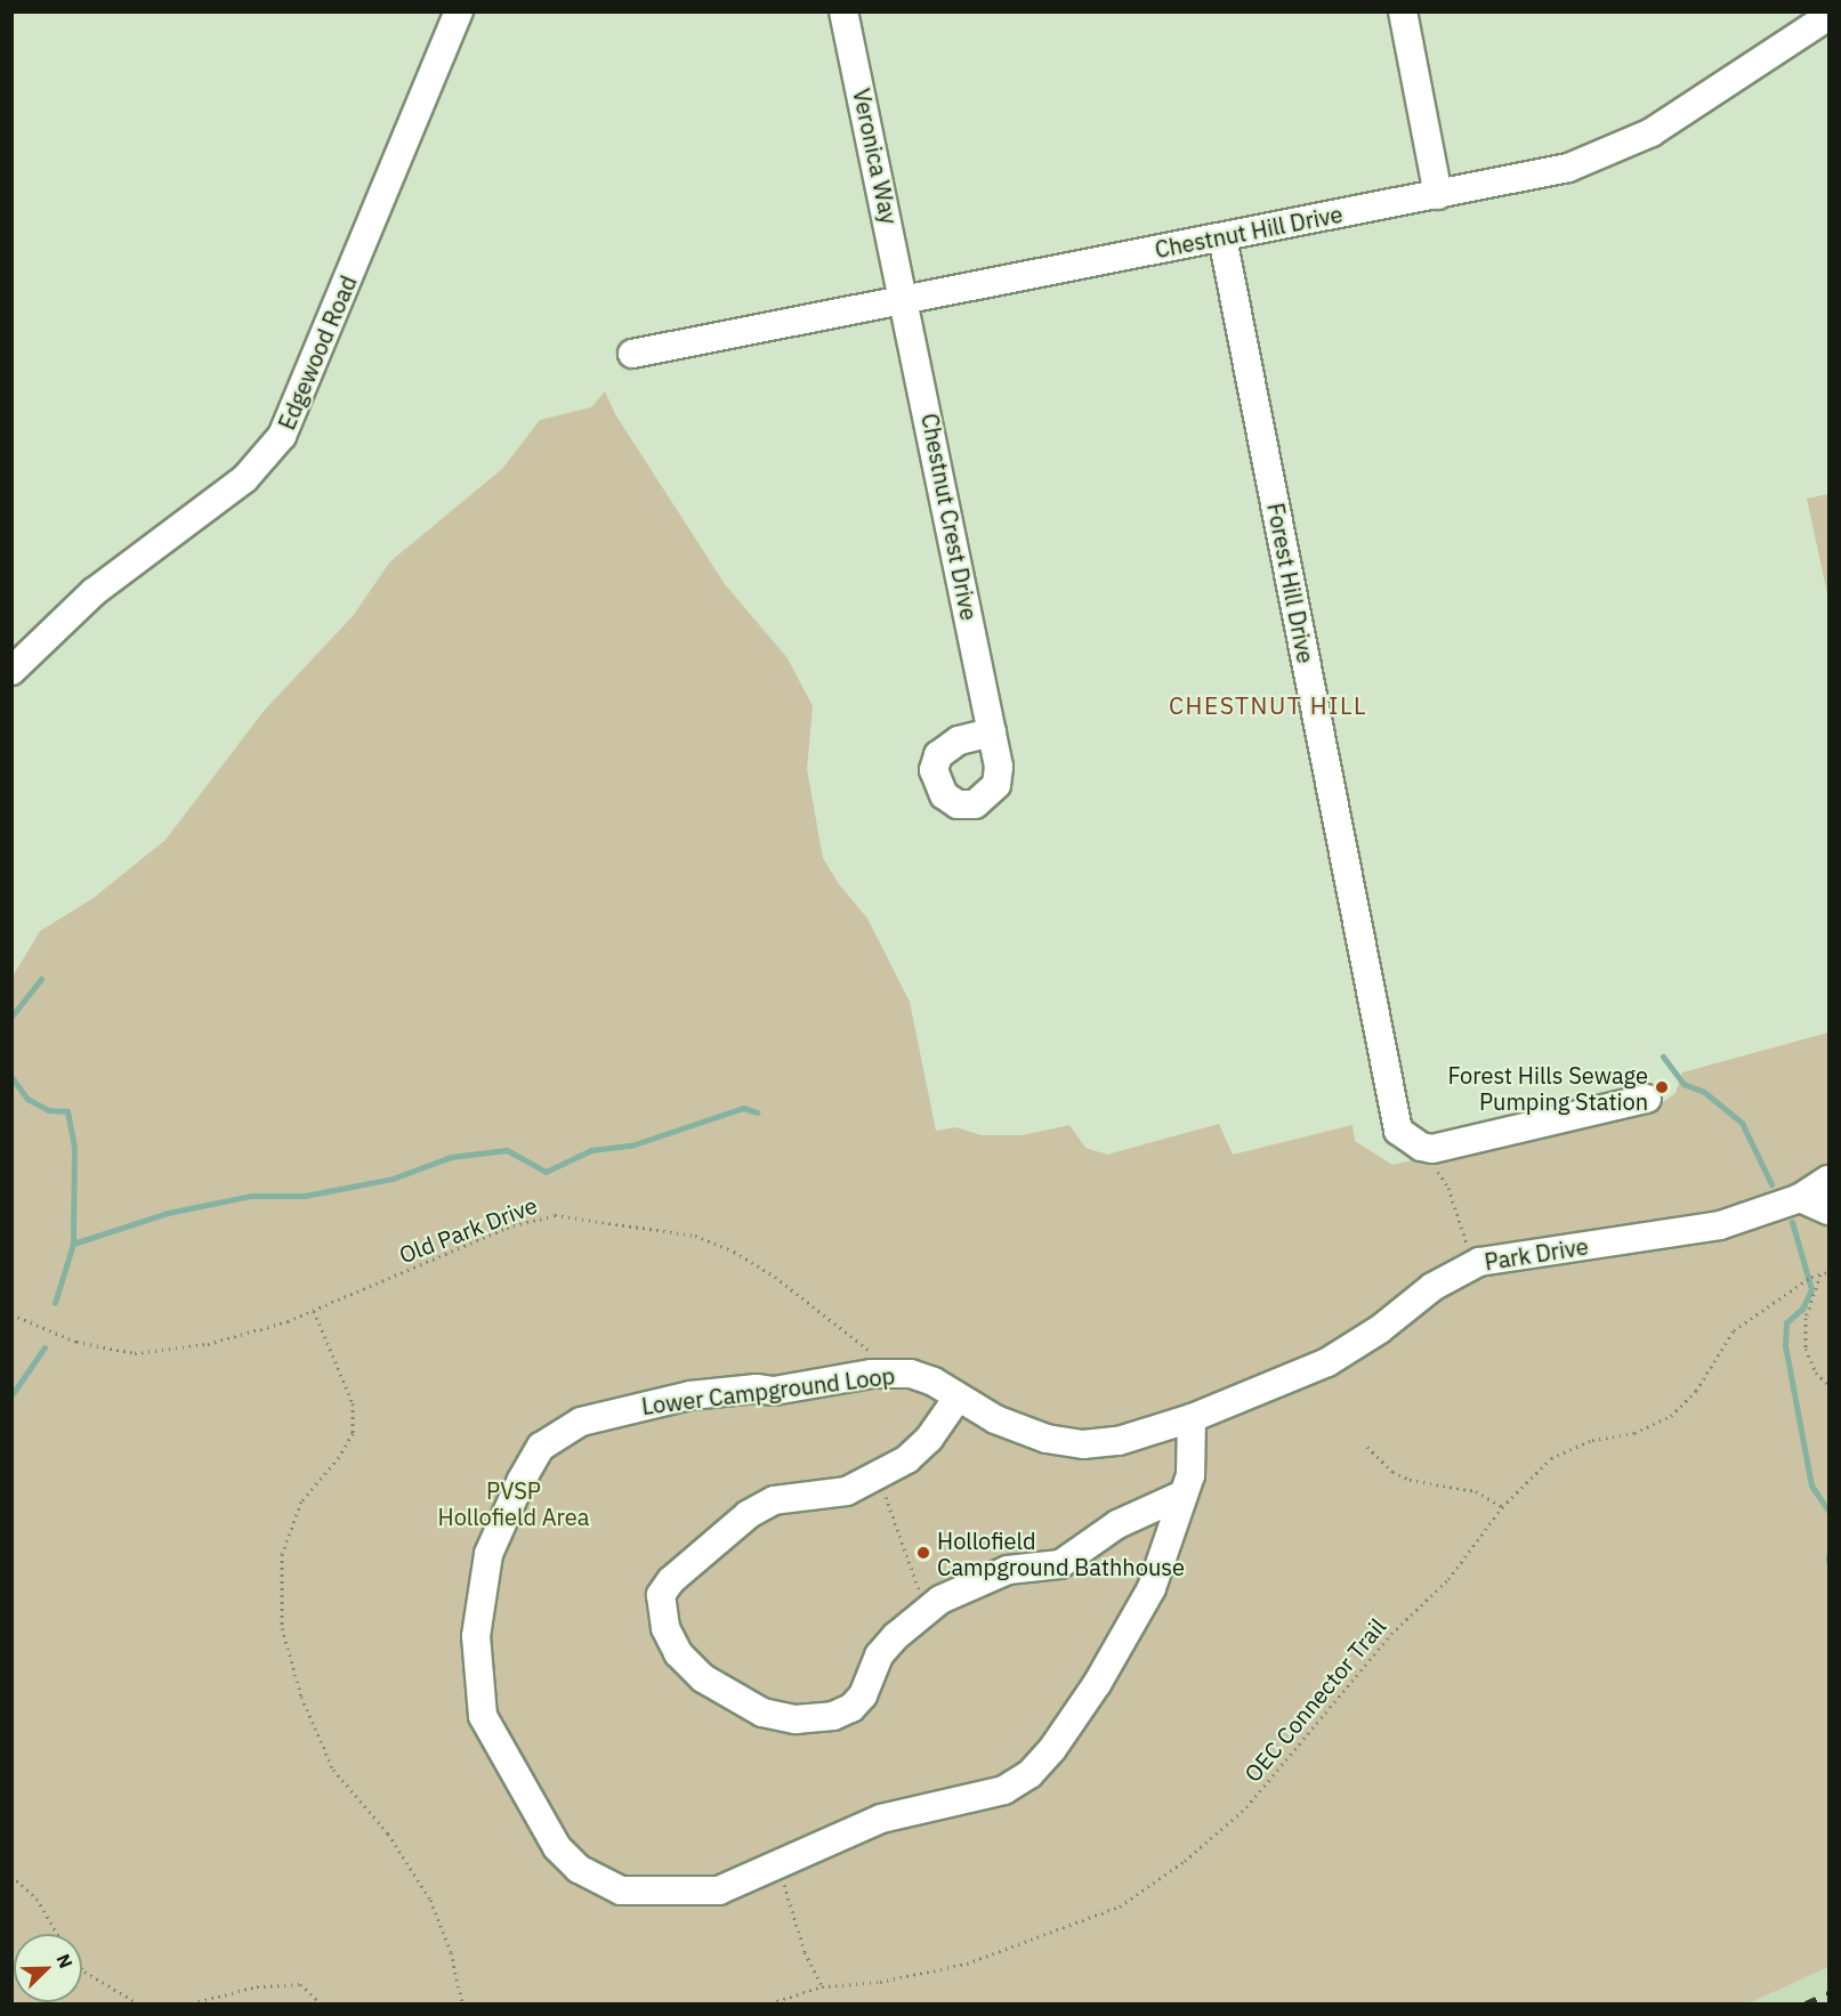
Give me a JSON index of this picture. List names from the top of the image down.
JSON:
{
  "streets": {
    "street": [
      "Veronica Way",
      "Chestnut Hill Drive",
      "Edgewood Road",
      "Chestnut Crest Drive",
      "Forest Hill Drive",
      "Park Drive",
      "Lower Campground Loop"
    ],
    "path": ["Old Park Drive", "OEC Connector Trail"]
  },
  "crossings": [
    ["Veronica Way", "Chestnut Hill Drive"],
    ["Veronica Way", "Chestnut Crest Drive"],
    ["Chestnut Hill Drive", "Chestnut Crest Drive"],
    ["Chestnut Hill Drive", "Forest Hill Drive"],
    ["Park Drive", "Lower Campground Loop"]
  ],
  "districts": ["CHESTNUT HILL"],
  "parks": ["PVSP Hollofield Area"],
  "places": ["Forest Hills Sewage Pumping Station", "Hollofield Campground Bathhouse"],
  "north": "top right"
}
